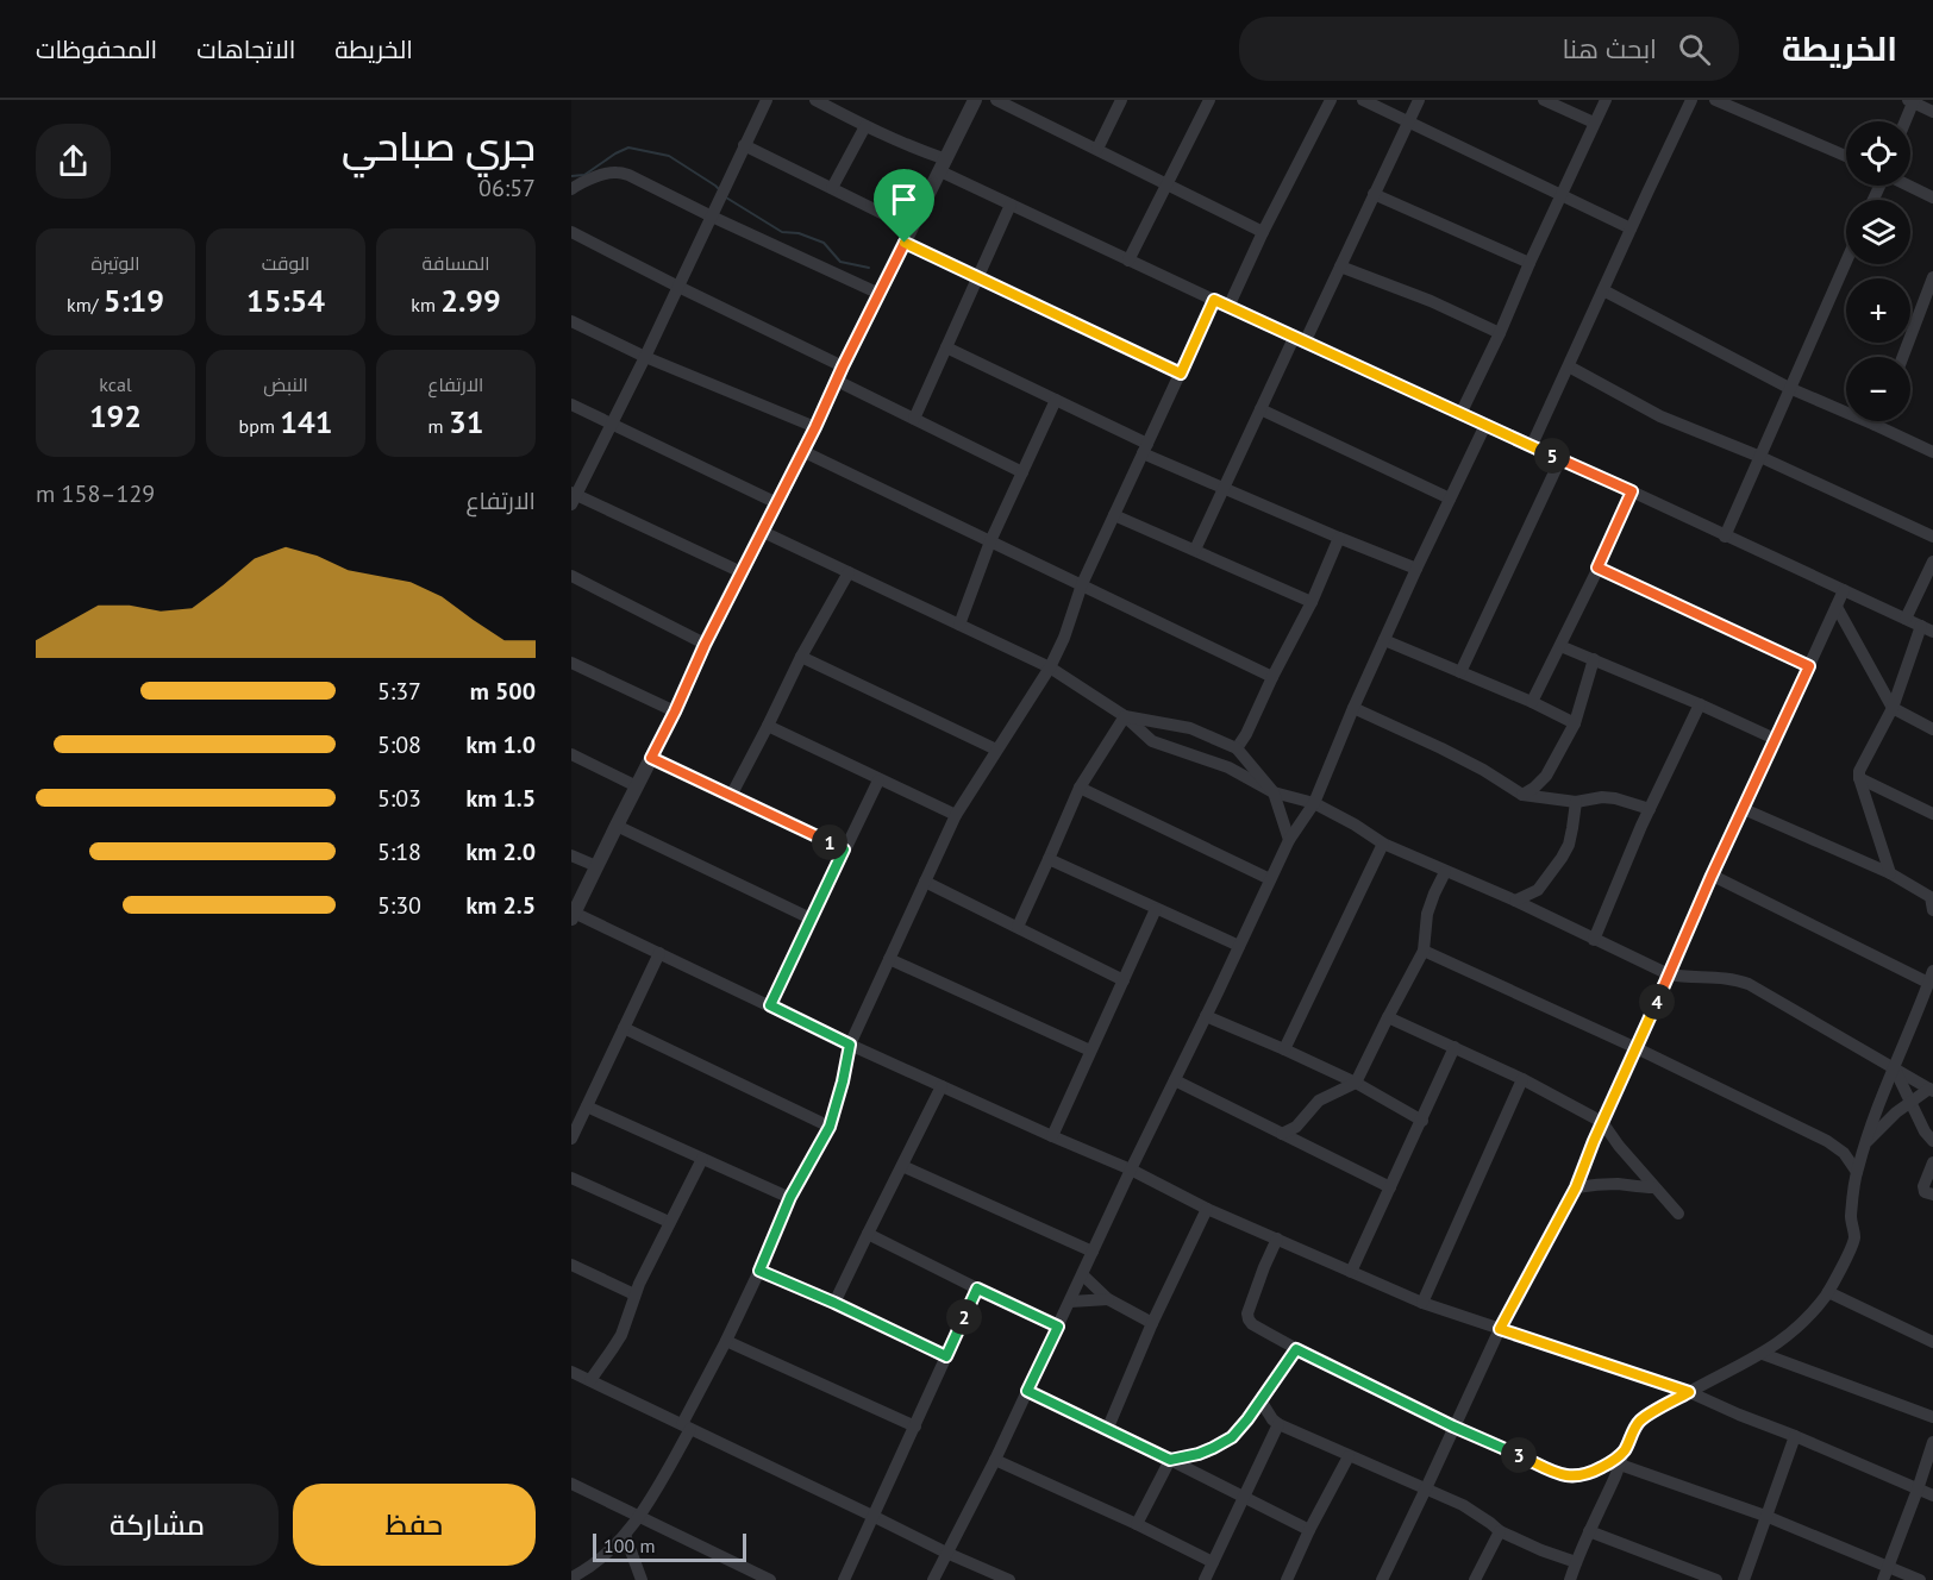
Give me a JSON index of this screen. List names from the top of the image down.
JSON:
{
  "scale_bar": "100 m",
  "page": {
    "header": "الخريطة",
    "search": "ابحث هنا",
    "nav": ["الخريطة", "الاتجاهات", "المحفوظات"],
    "heading": ["جري صباحي", "06:57"],
    "map_buttons": ["+", "−"],
    "stats": [
      ["المسافة", "2.99 km"],
      ["الوقت", "15:54"],
      ["الوتيرة", "5:19 /km"],
      ["الارتفاع", "31 m"],
      ["النبض", "141 bpm"],
      ["kcal", "192"]
    ],
    "pins": [
      "5",
      "1",
      "4",
      "2",
      "3"
    ],
    "chart": ["الارتفاع", "129–158 m"],
    "list": [
      {
        "name": "500 m",
        "note": "5:37"
      },
      {
        "name": "1.0 km",
        "note": "5:08"
      },
      {
        "name": "1.5 km",
        "note": "5:03"
      },
      {
        "name": "2.0 km",
        "note": "5:18"
      },
      {
        "name": "2.5 km",
        "note": "5:30"
      }
    ],
    "buttons": ["حفظ", "مشاركة"],
    "scale": "100 m"
  }
}
